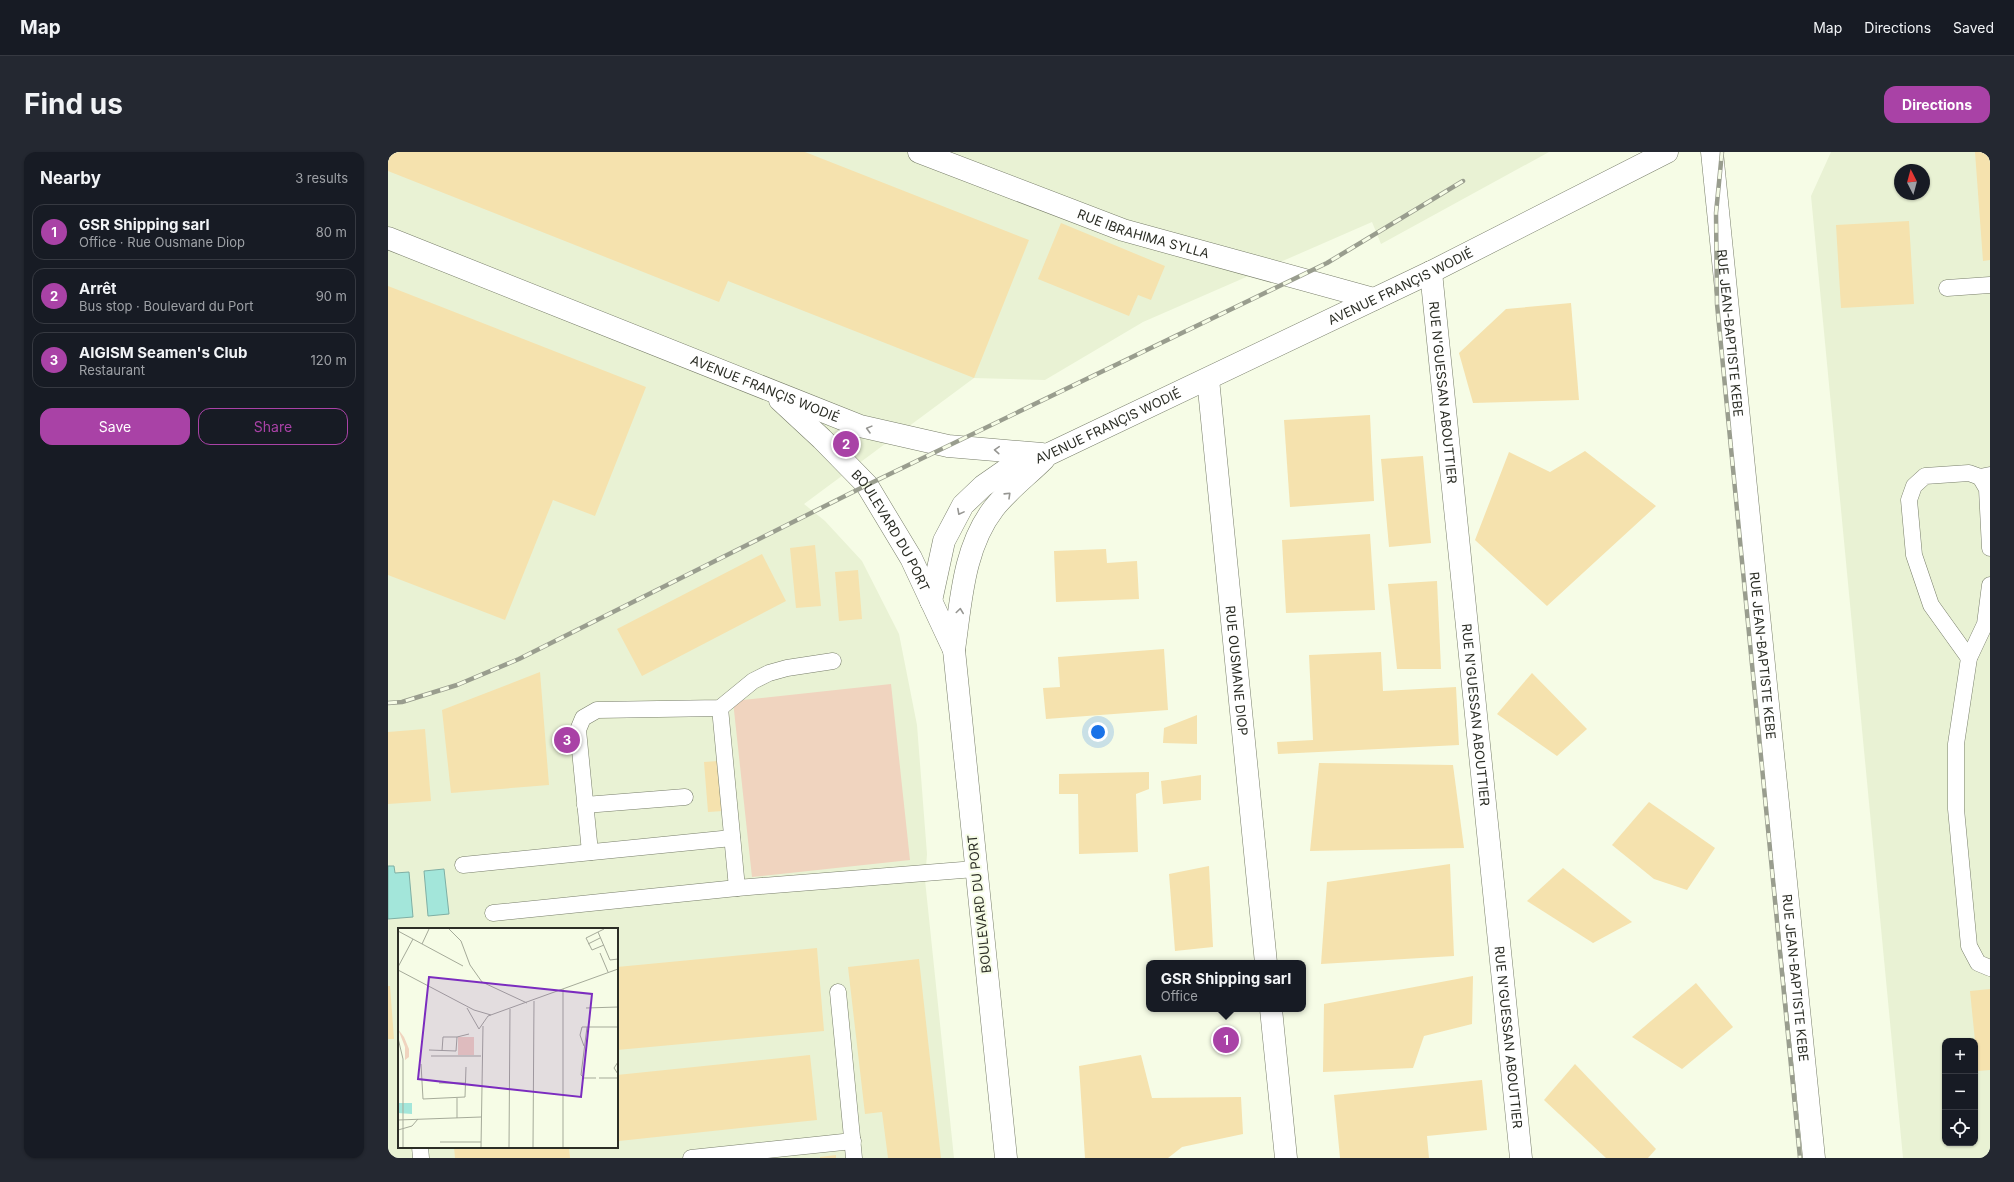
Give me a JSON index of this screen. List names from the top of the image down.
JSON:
{
  "streets": {
    "street": [
      "RUE IBRAHIMA SYLLA",
      "AVENUE FRANÇIS WODIÉ",
      "RUE JEAN-BAPTISTE KEBE",
      "RUE N'GUESSAN ABOUTTIER",
      "BOULEVARD DU PORT",
      "RUE OUSMANE DIOP"
    ]
  },
  "crossings": [
    ["RUE IBRAHIMA SYLLA", "AVENUE FRANÇIS WODIÉ"],
    ["AVENUE FRANÇIS WODIÉ", "RUE N'GUESSAN ABOUTTIER"],
    ["AVENUE FRANÇIS WODIÉ", "BOULEVARD DU PORT"],
    ["AVENUE FRANÇIS WODIÉ", "RUE OUSMANE DIOP"]
  ],
  "north": "top",
  "page": {
    "header": "Map",
    "nav": ["Map", "Directions", "Saved"],
    "buttons": [
      "Directions",
      ["Save", "Share"]
    ],
    "title": "Find us",
    "heading": ["Nearby", "3 results"],
    "list": [
      {
        "mark": "1",
        "name": "GSR Shipping sarl",
        "note": "Office · Rue Ousmane Diop",
        "value": "80 m"
      },
      {
        "mark": "2",
        "name": "Arrêt",
        "note": "Bus stop · Boulevard du Port",
        "value": "90 m"
      },
      {
        "mark": "3",
        "name": "AIGISM Seamen's Club",
        "note": "Restaurant",
        "value": "120 m"
      }
    ],
    "pins": ["2", "3", "1"],
    "popup": ["GSR Shipping sarl", "Office"],
    "map_buttons": ["+", "−"]
  }
}
